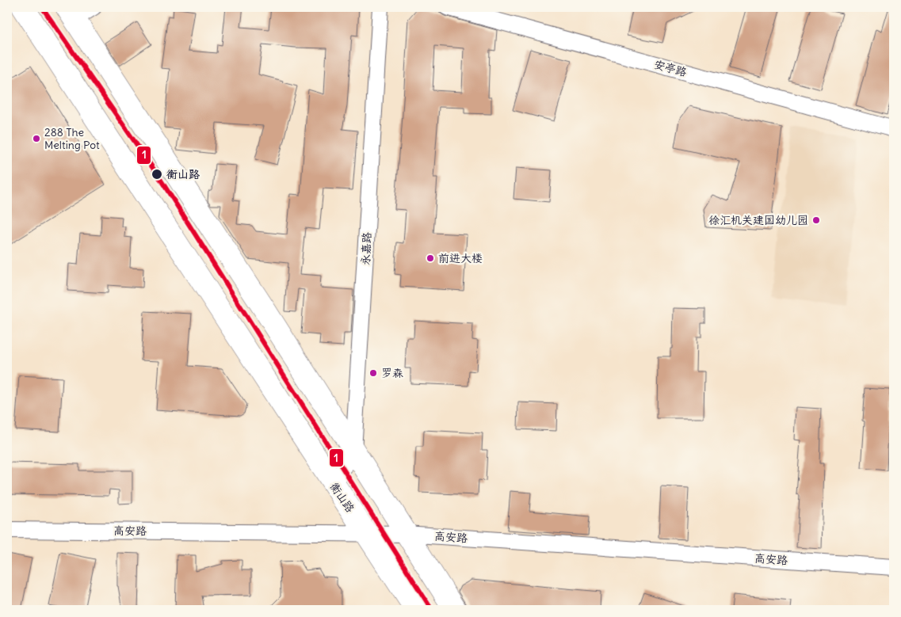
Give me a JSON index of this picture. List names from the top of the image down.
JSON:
{
  "streets": {
    "main road": ["衡山路"],
    "street": ["安亭路", "永嘉路", "高安路"]
  },
  "crossings": [
    ["永嘉路", "衡山路"],
    ["衡山路", "高安路"]
  ],
  "places": [
    "288 The Melting Pot",
    "衡山路",
    "徐汇机关建国幼儿园",
    "前进大楼",
    "罗森"
  ],
  "lines": ["transit line 1"]
}
